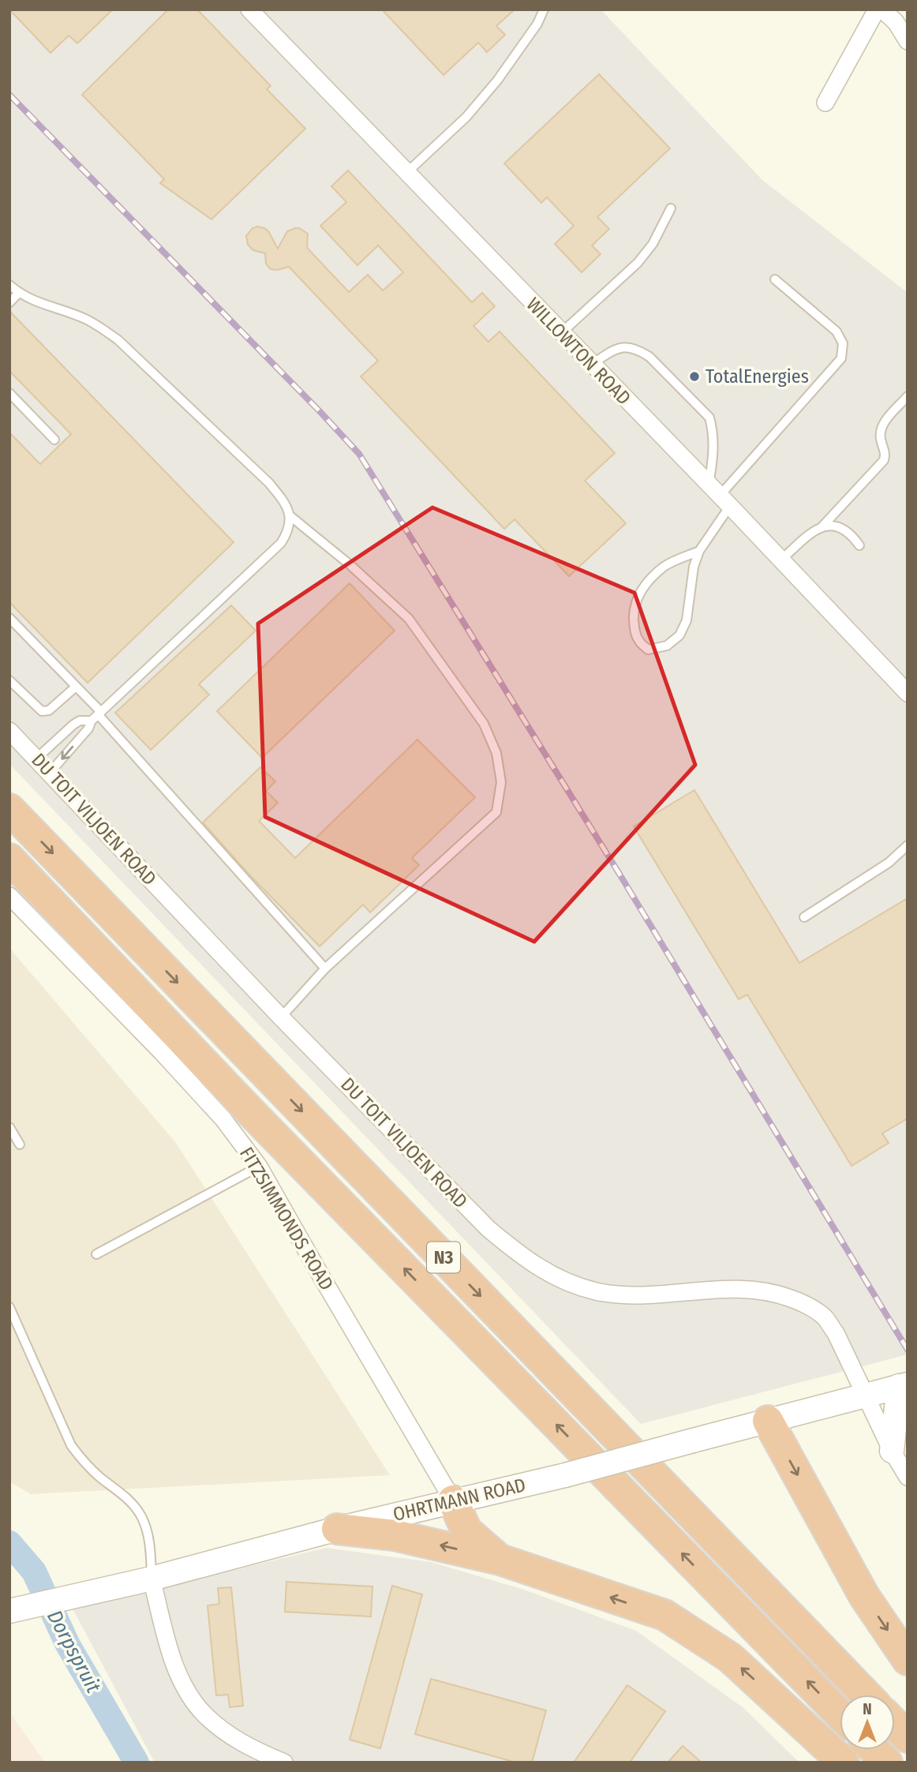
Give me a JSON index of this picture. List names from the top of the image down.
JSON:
{
  "streets": {
    "highway": ["N3"],
    "main road": ["OHRTMANN ROAD"],
    "street": ["WILLOWTON ROAD", "DU TOIT VILJOEN ROAD", "FITZSIMMONDS ROAD"]
  },
  "crossings": [
    ["DU TOIT VILJOEN ROAD", "OHRTMANN ROAD"],
    ["FITZSIMMONDS ROAD", "OHRTMANN ROAD"]
  ],
  "water": ["Dorpspruit"],
  "places": ["TotalEnergies"],
  "north": "top"
}
